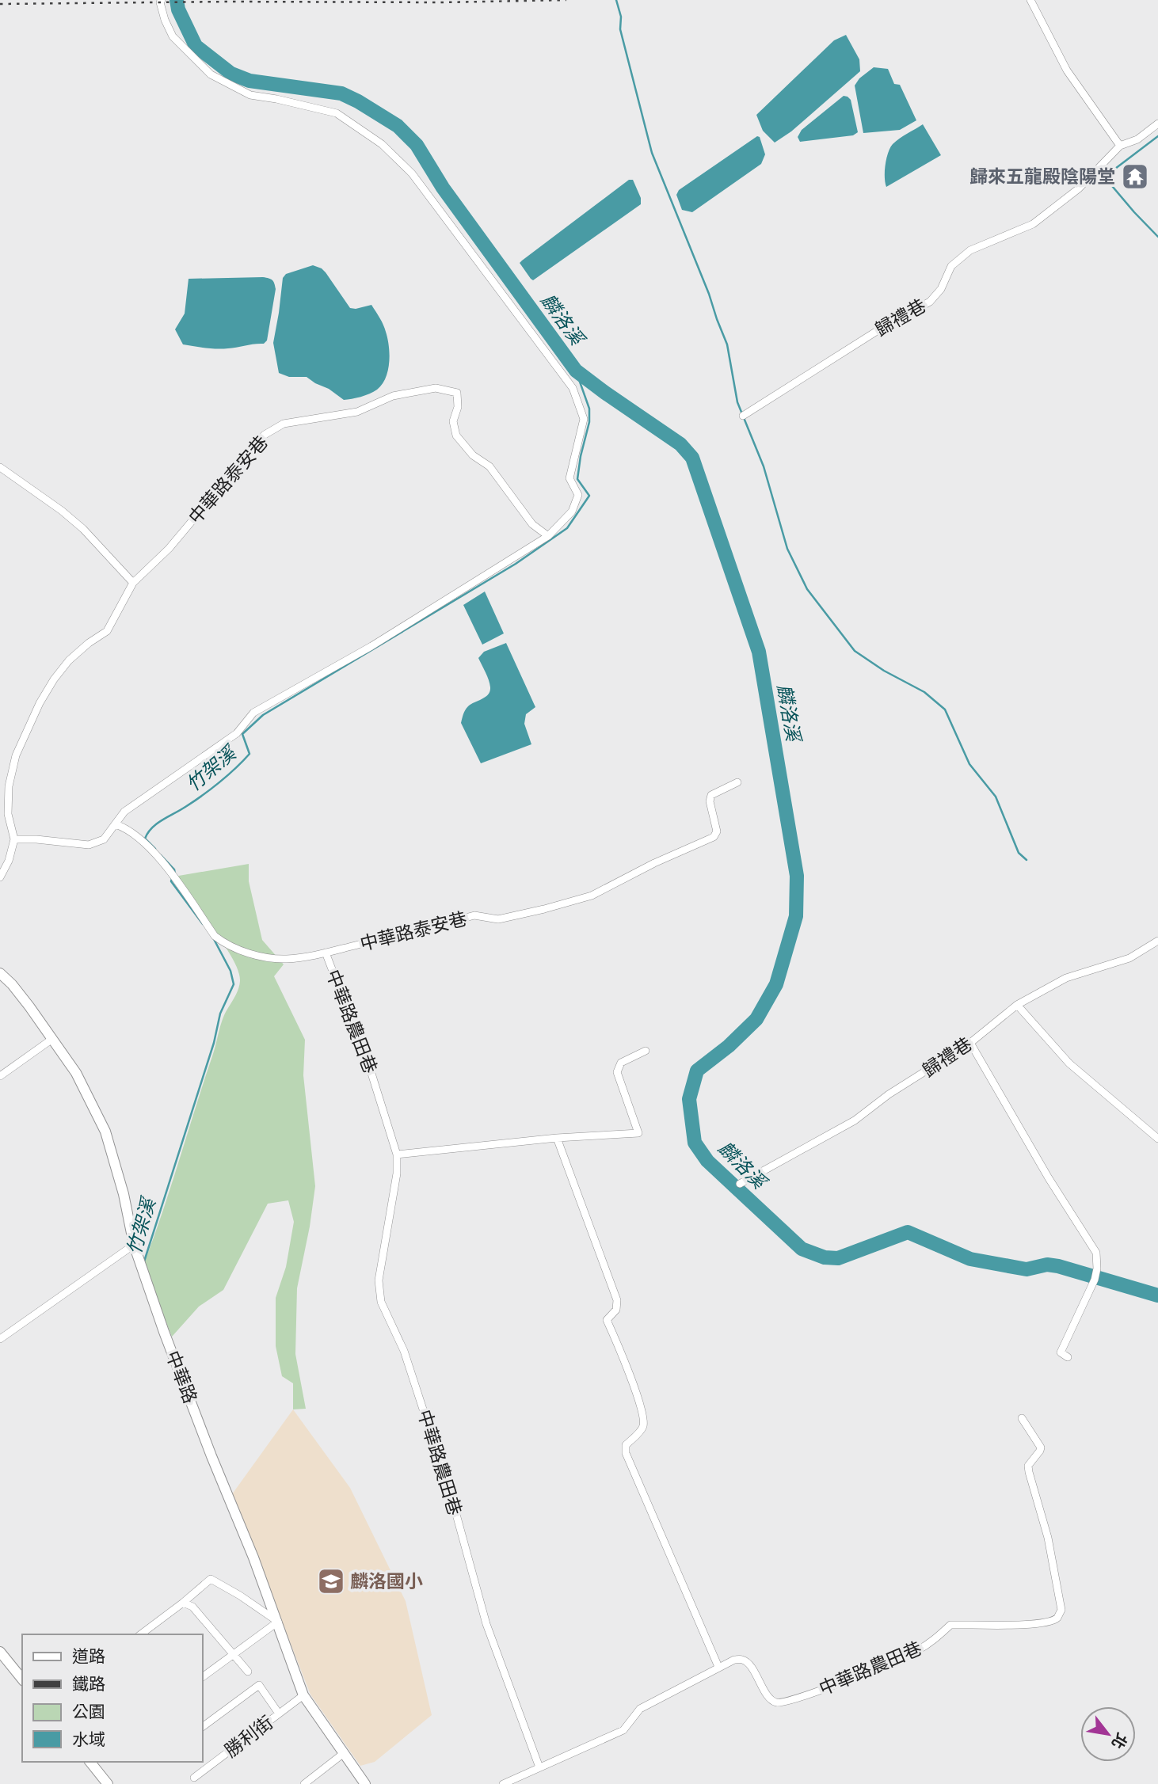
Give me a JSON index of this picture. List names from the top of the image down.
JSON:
{
  "streets": {
    "street": [
      "歸禮巷",
      "中華路泰安巷",
      "中華路農田巷",
      "中華路",
      "勝利街"
    ]
  },
  "crossings": [
    ["中華路泰安巷", "中華路農田巷"],
    ["中華路", "勝利街"]
  ],
  "water": ["麟洛溪", "竹架溪"],
  "places": {
    "temple": ["歸來五龍殿陰陽堂"],
    "school or university": ["麟洛國小"]
  },
  "legend": [
    "道路",
    "鐵路",
    "公園",
    "水域"
  ],
  "north": "bottom right"
}
